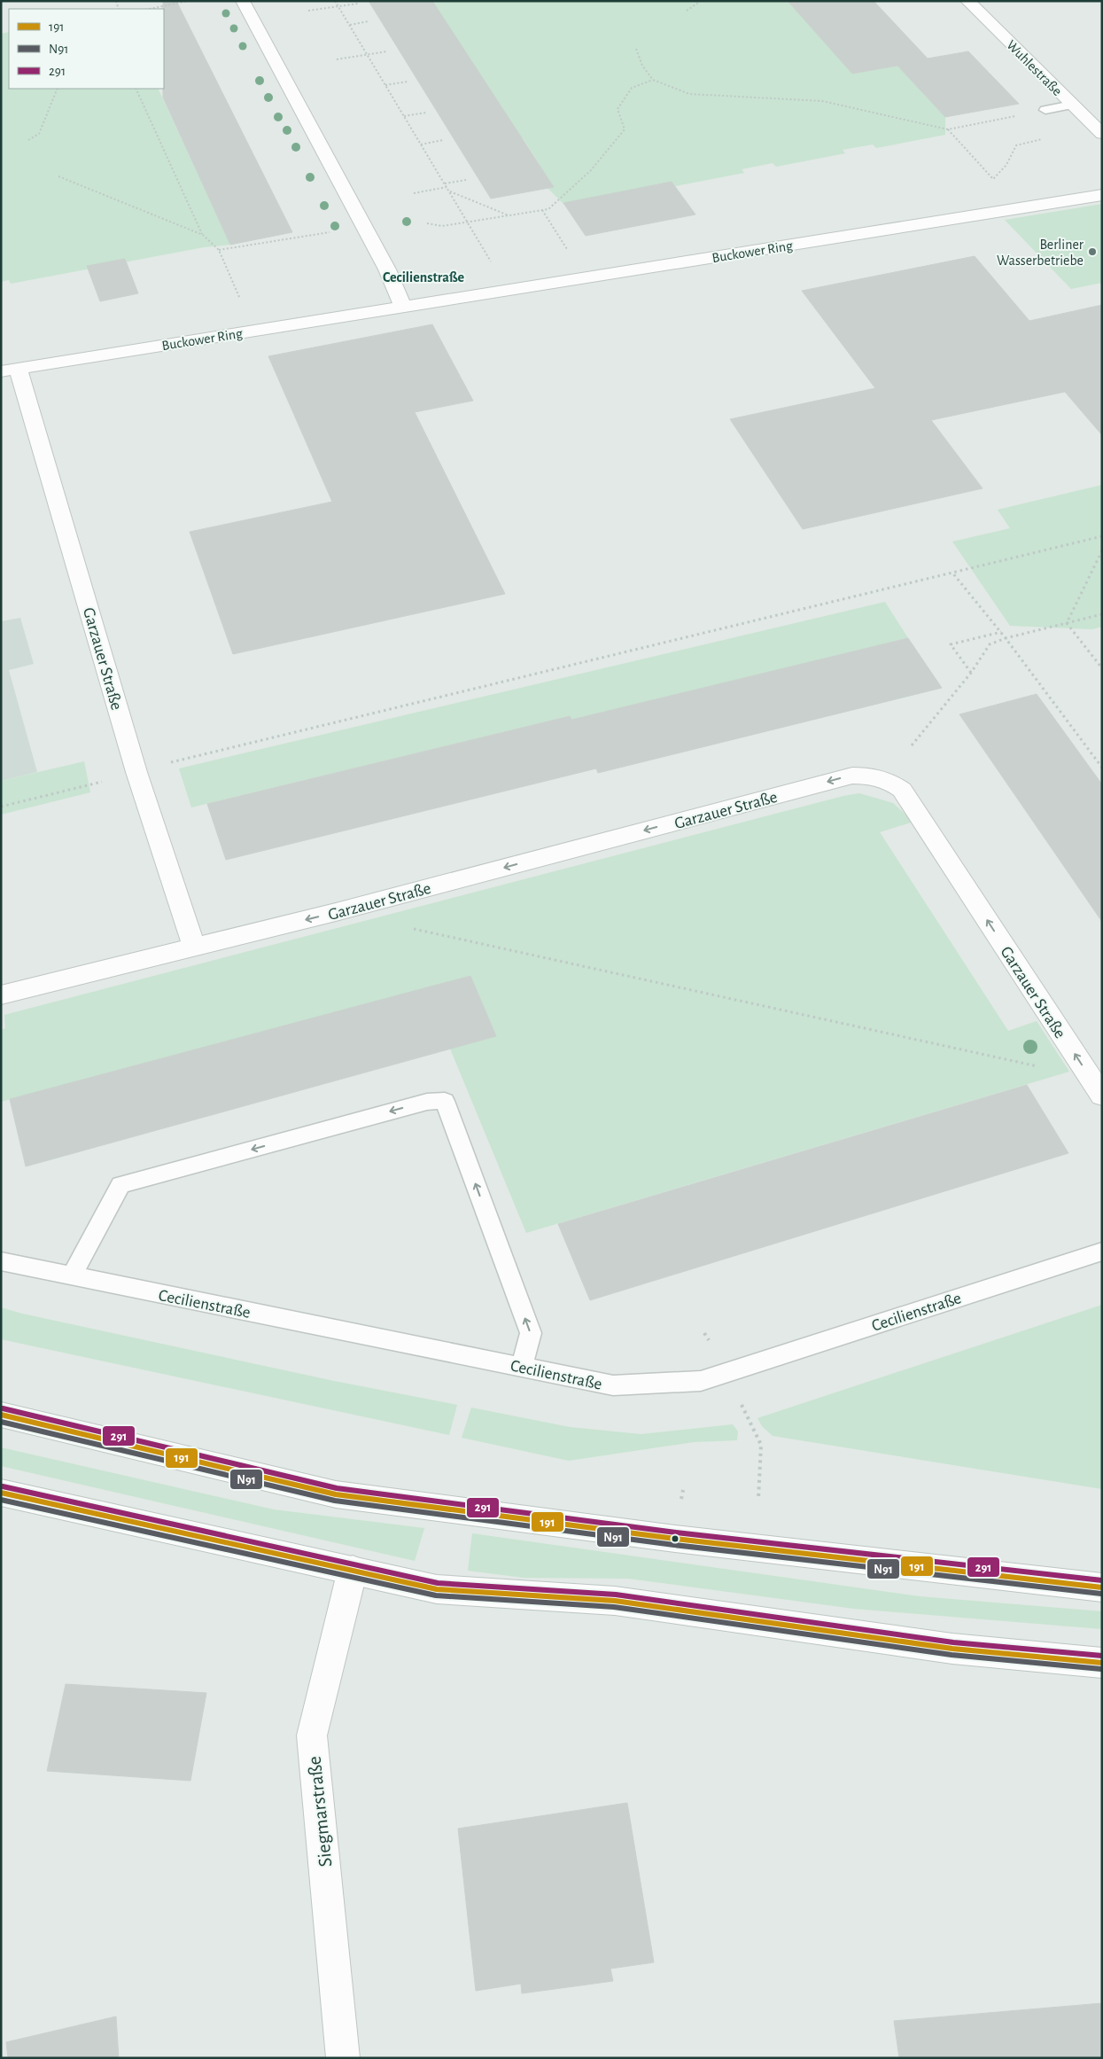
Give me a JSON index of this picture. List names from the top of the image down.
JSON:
{
  "streets": {
    "street": [
      "Wuhlestraße",
      "Buckower Ring",
      "Garzauer Straße",
      "Siegmarstraße"
    ],
    "lane": ["Cecilienstraße"]
  },
  "crossings": [
    ["Buckower Ring", "Garzauer Straße"]
  ],
  "one_way": ["Garzauer Straße"],
  "districts": ["Cecilienstraße"],
  "places": ["Berliner Wasserbetriebe"],
  "lines": ["transit line 291", "transit line 191", "transit line N91"],
  "legend": ["191", "N91", "291"]
}
